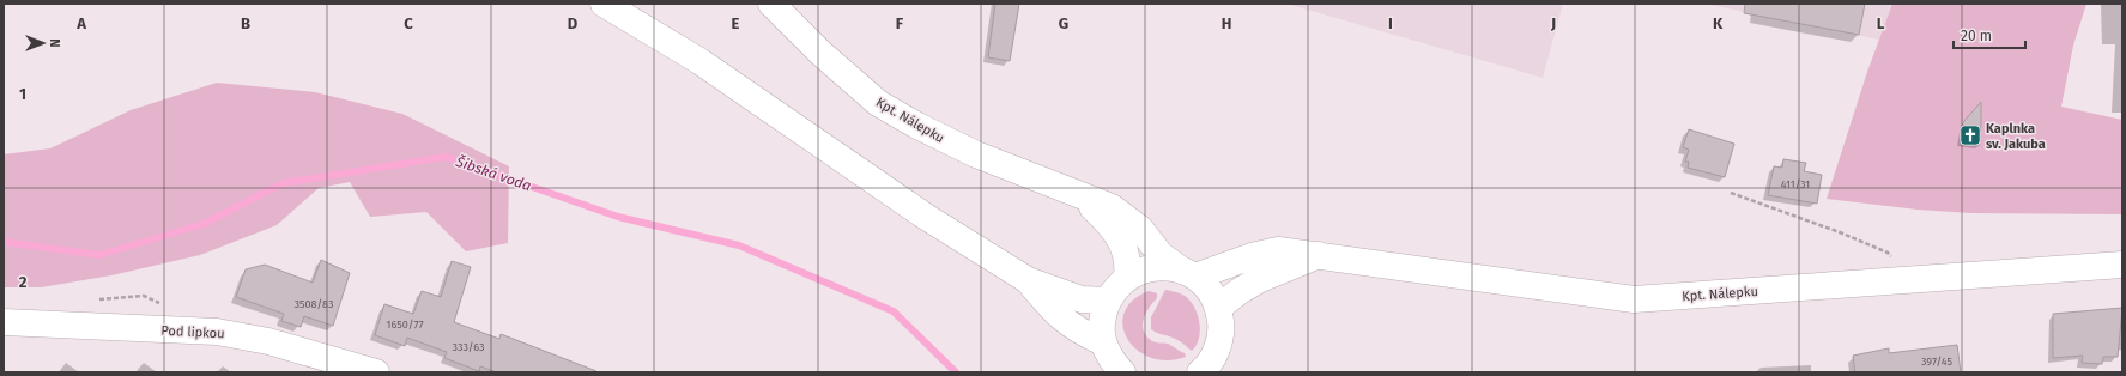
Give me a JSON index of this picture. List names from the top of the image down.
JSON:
{
  "streets": {
    "main road": ["Kpt. Nálepku", "Pod lipkou"]
  },
  "water": ["Šibská voda"],
  "places": {
    "church": ["Kaplnka sv. Jakuba"]
  },
  "house_numbers": [
    "411/31",
    "3508/83",
    "1650/77",
    "333/63",
    "397/45"
  ],
  "scale_bar": "20 m",
  "north": "right",
  "grid": {
    "columns": [
      "A",
      "B",
      "C",
      "D",
      "E",
      "F",
      "G",
      "H",
      "I",
      "J",
      "K",
      "L"
    ],
    "rows": ["1", "2"]
  }
}
